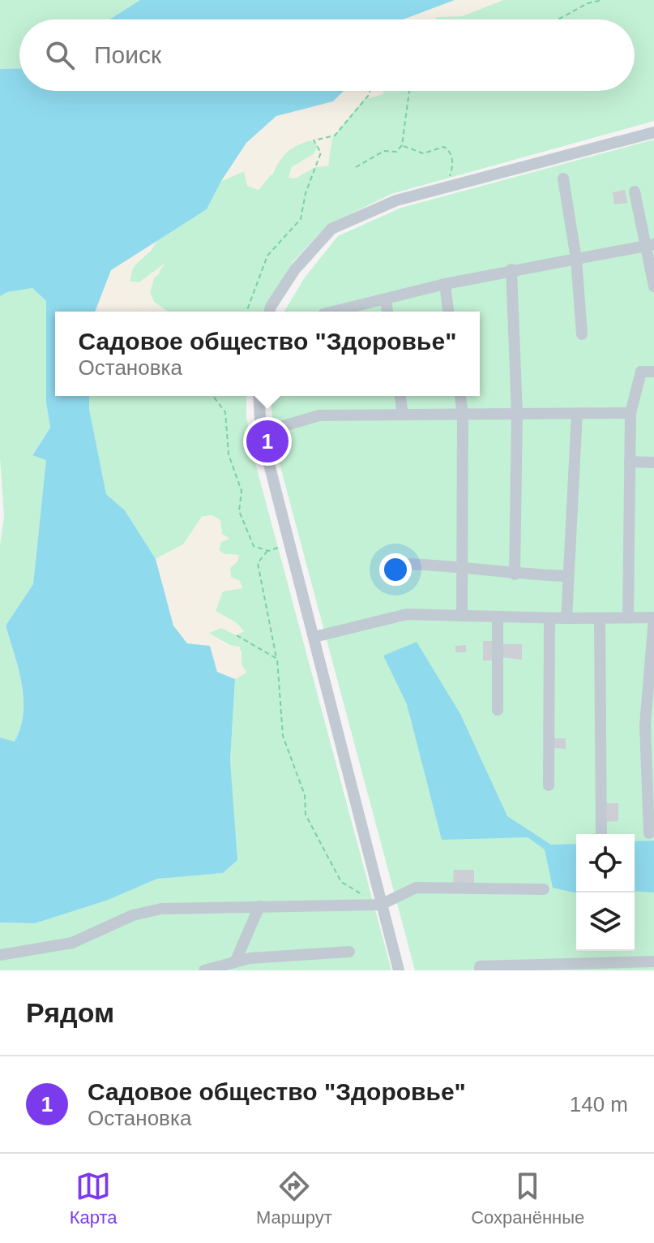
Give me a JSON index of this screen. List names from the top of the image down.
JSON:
{
  "page": {
    "search": "Поиск",
    "popup": ["Садовое общество \"Здоровье\"", "Остановка"],
    "pins": "1",
    "heading": "Рядом",
    "list": [
      {
        "mark": "1",
        "name": "Садовое общество \"Здоровье\"",
        "note": "Остановка",
        "value": "140 m"
      }
    ],
    "nav": ["Карта", "Маршрут", "Сохранённые"]
  }
}
